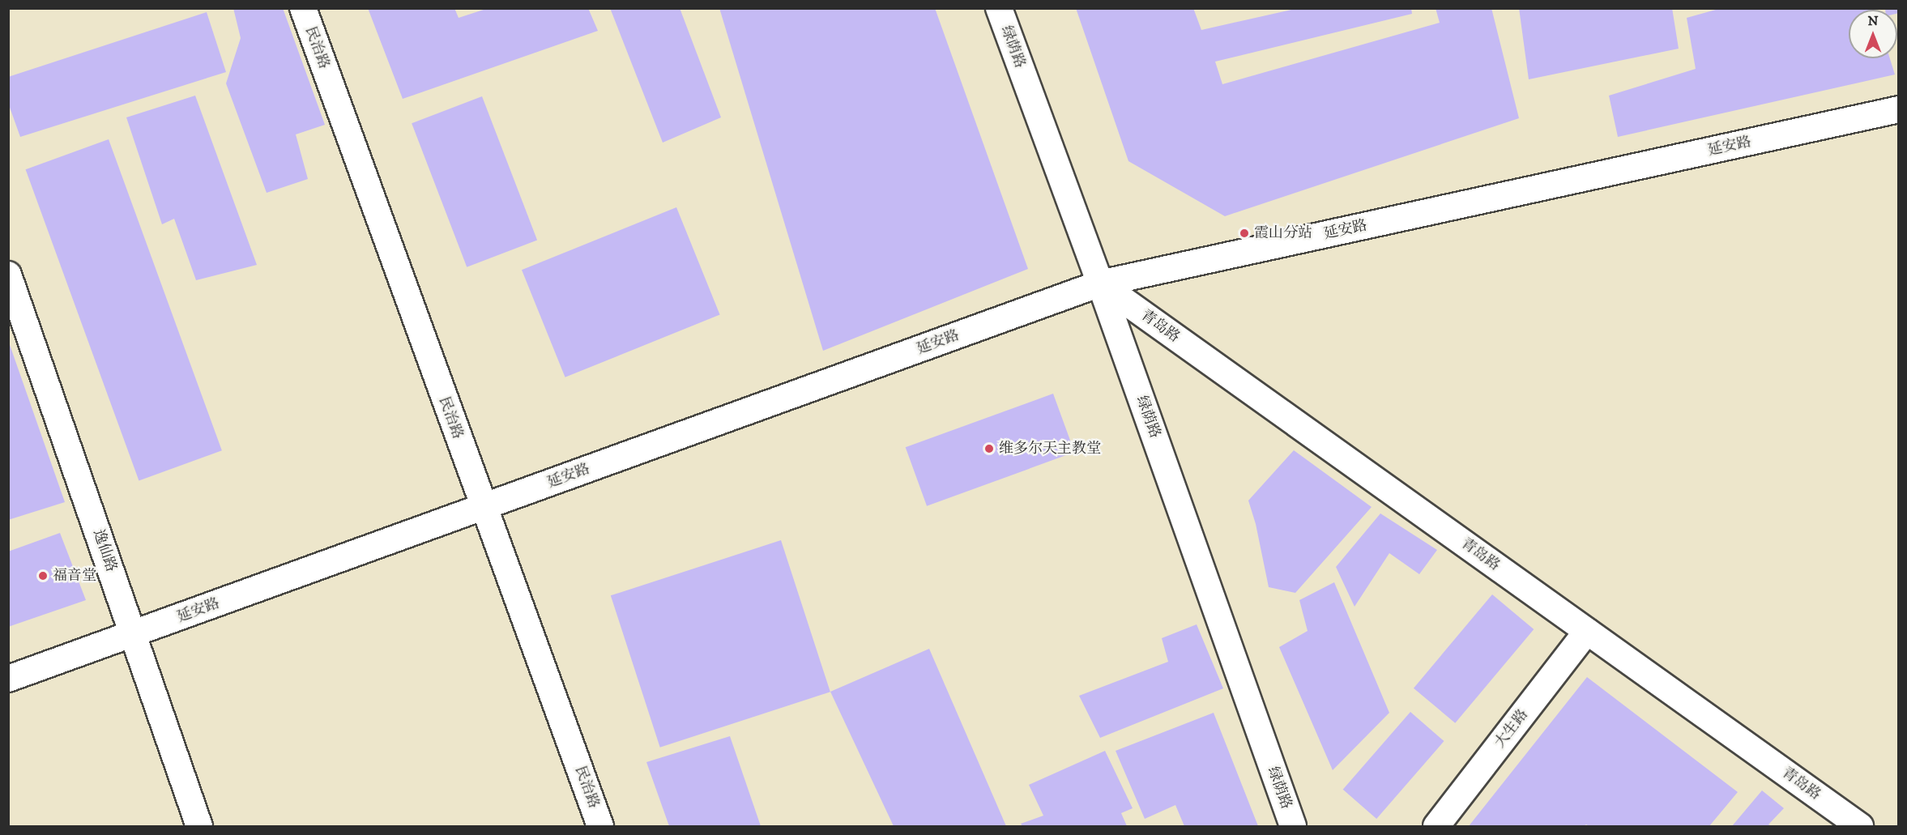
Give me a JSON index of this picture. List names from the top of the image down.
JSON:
{
  "streets": {
    "street": [
      "绿荫路",
      "民治路",
      "延安路",
      "青岛路",
      "逸仙路",
      "大生路"
    ]
  },
  "crossings": [
    ["绿荫路", "延安路"],
    ["绿荫路", "青岛路"],
    ["民治路", "延安路"],
    ["延安路", "青岛路"],
    ["延安路", "逸仙路"],
    ["青岛路", "大生路"]
  ],
  "places": ["霞山分站", "维多尔天主教堂", "福音堂"],
  "north": "top"
}
